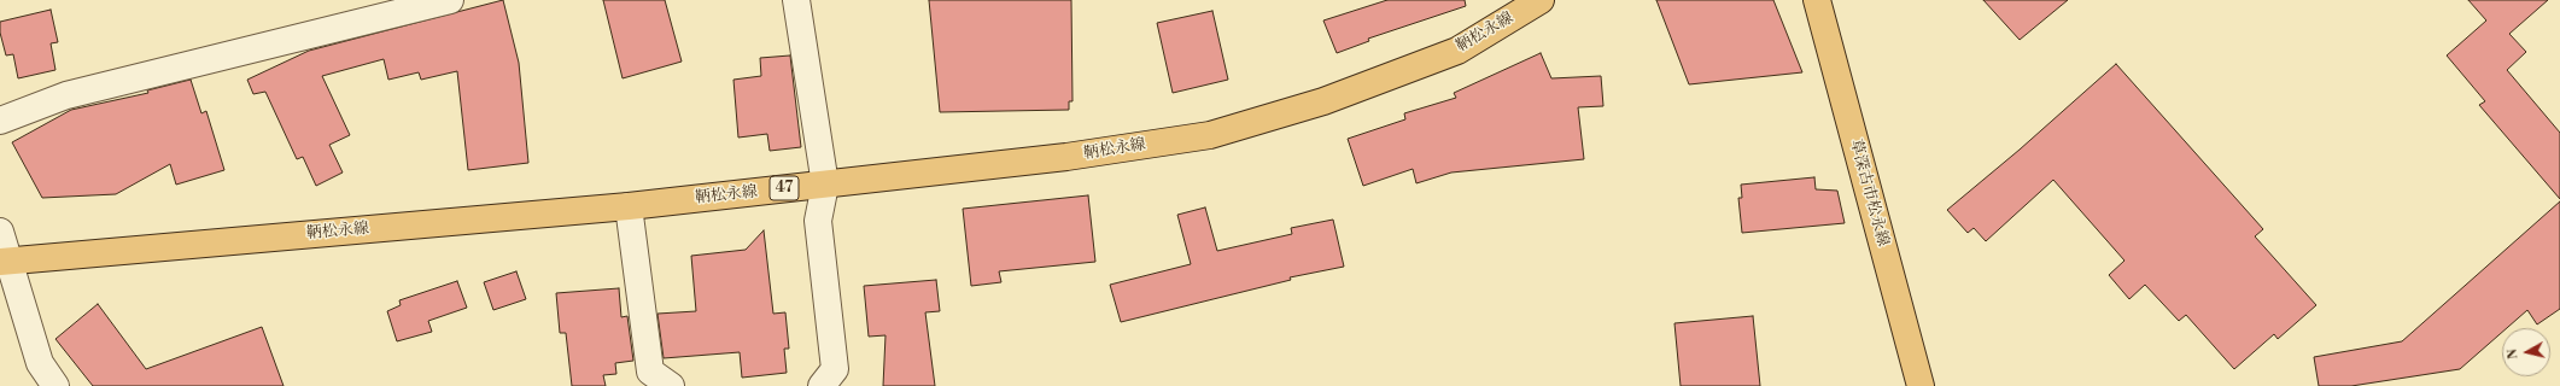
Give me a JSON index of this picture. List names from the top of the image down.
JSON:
{
  "streets": {
    "main road": ["鞆松永線", "47", "草深古市松永線"]
  },
  "north": "left"
}
